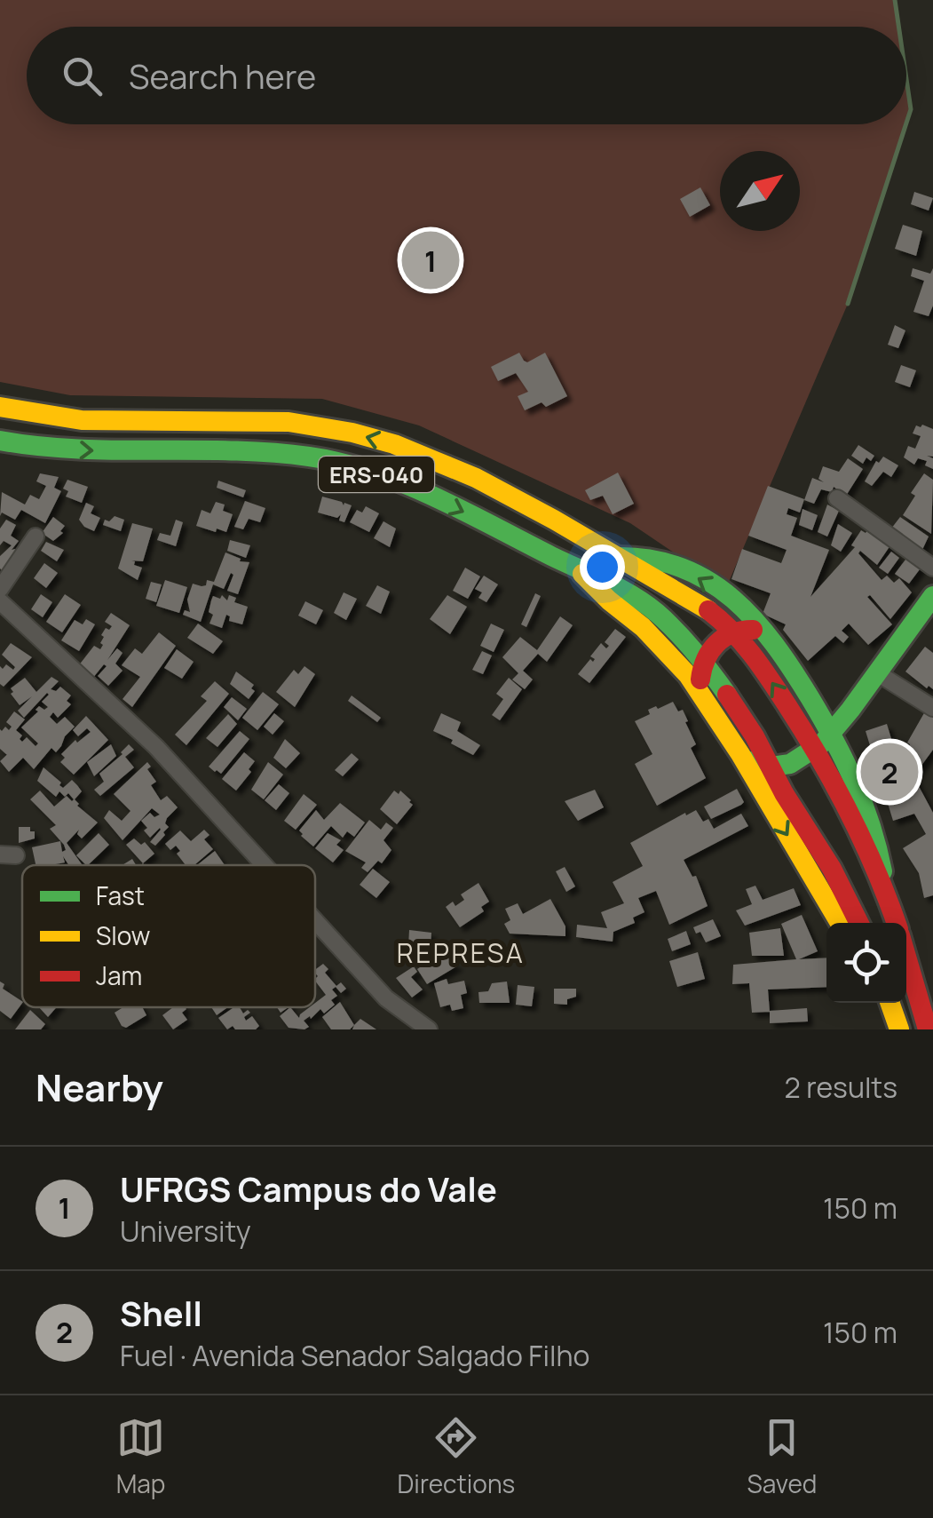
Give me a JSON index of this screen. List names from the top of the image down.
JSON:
{
  "streets": {
    "main road": ["ERS-040"]
  },
  "districts": ["REPRESA"],
  "legend": ["Fast", "Slow", "Jam"],
  "north": "top right",
  "page": {
    "search": "Search here",
    "pins": ["1", "2"],
    "heading": ["Nearby", "2 results"],
    "list": [
      {
        "mark": "1",
        "name": "UFRGS Campus do Vale",
        "note": "University",
        "value": "150 m"
      },
      {
        "mark": "2",
        "name": "Shell",
        "note": "Fuel · Avenida Senador Salgado Filho",
        "value": "150 m"
      }
    ],
    "nav": ["Map", "Directions", "Saved"]
  }
}
